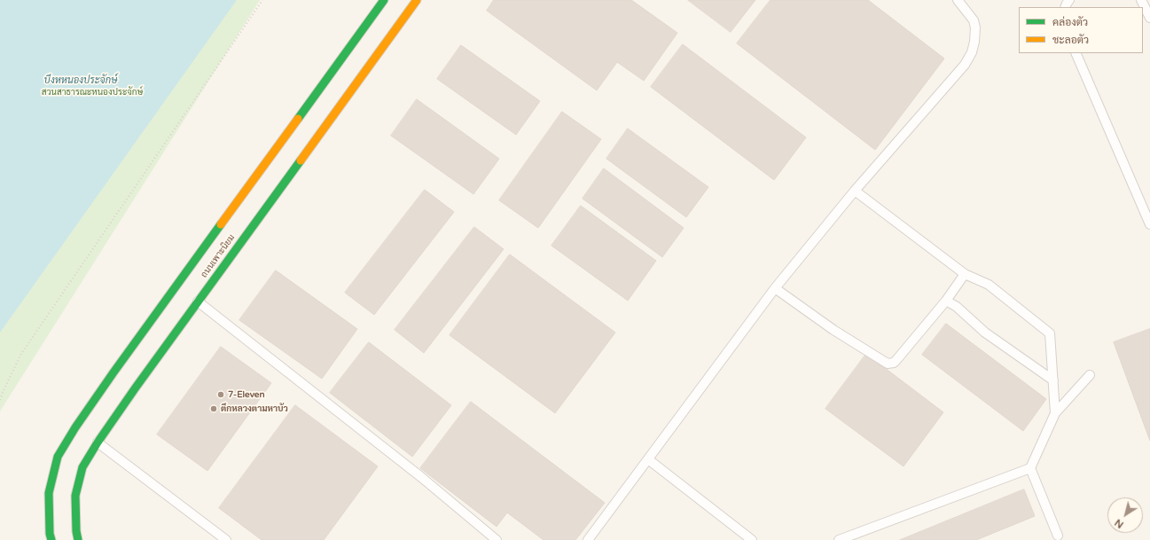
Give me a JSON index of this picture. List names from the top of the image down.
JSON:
{
  "streets": {
    "street": ["ถนนเพาะนิยม"]
  },
  "water": ["บึงหหนองประจักษ์"],
  "parks": ["สวนสาธารณะหนองประจักษ์"],
  "places": ["7-Eleven", "ตึกหลวงตามหาบัว"],
  "legend": ["คล่องตัว", "ชะลอตัว"],
  "north": "bottom left"
}
